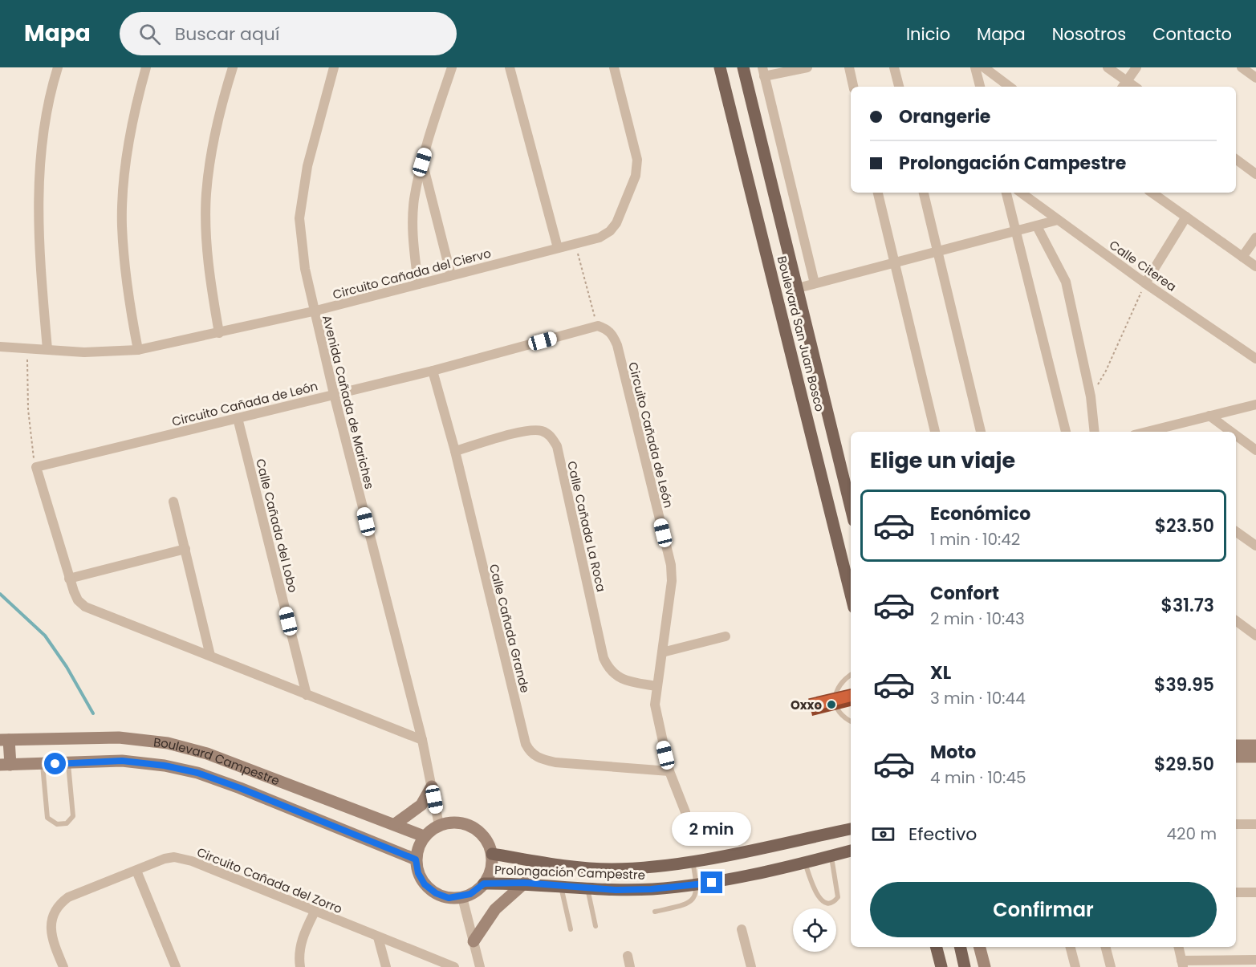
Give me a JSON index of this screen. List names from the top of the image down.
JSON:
{
  "streets": {
    "main road": ["Boulevard San Juan Bosco", "Prolongación Campestre"],
    "street": [
      "Calle Citerea",
      "Circuito Cañada del Ciervo",
      "Avenida Cañada de Mariches",
      "Circuito Cañada de León",
      "Calle Cañada del Lobo",
      "Calle Cañada La Roca",
      "Calle Cañada Grande",
      "Boulevard Campestre",
      "Circuito Cañada del Zorro"
    ]
  },
  "crossings": [
    ["Circuito Cañada del Ciervo", "Avenida Cañada de Mariches"],
    ["Avenida Cañada de Mariches", "Circuito Cañada de León"],
    ["Avenida Cañada de Mariches", "Boulevard Campestre"],
    ["Avenida Cañada de Mariches", "Prolongación Campestre"],
    ["Circuito Cañada de León", "Calle Cañada del Lobo"],
    ["Circuito Cañada de León", "Calle Cañada La Roca"],
    ["Circuito Cañada de León", "Calle Cañada Grande"],
    ["Calle Cañada La Roca", "Calle Cañada Grande"],
    ["Boulevard Campestre", "Prolongación Campestre"]
  ],
  "places": ["Oxxo"],
  "page": {
    "header": "Mapa",
    "search": "Buscar aquí",
    "nav": [
      "Inicio",
      "Mapa",
      "Nosotros",
      "Contacto"
    ],
    "banner": ["Orangerie", "Prolongación Campestre"],
    "heading": "Elige un viaje",
    "list": [
      {
        "name": "Económico",
        "note": "1 min · 10:42",
        "value": "$23.50"
      },
      {
        "name": "Confort",
        "note": "2 min · 10:43",
        "value": "$31.73"
      },
      {
        "name": "XL",
        "note": "3 min · 10:44",
        "value": "$39.95"
      },
      {
        "name": "Moto",
        "note": "4 min · 10:45",
        "value": "$29.50"
      }
    ],
    "pay": ["Efectivo", "420 m"],
    "bubble": "2 min",
    "buttons": "Confirmar"
  }
}
